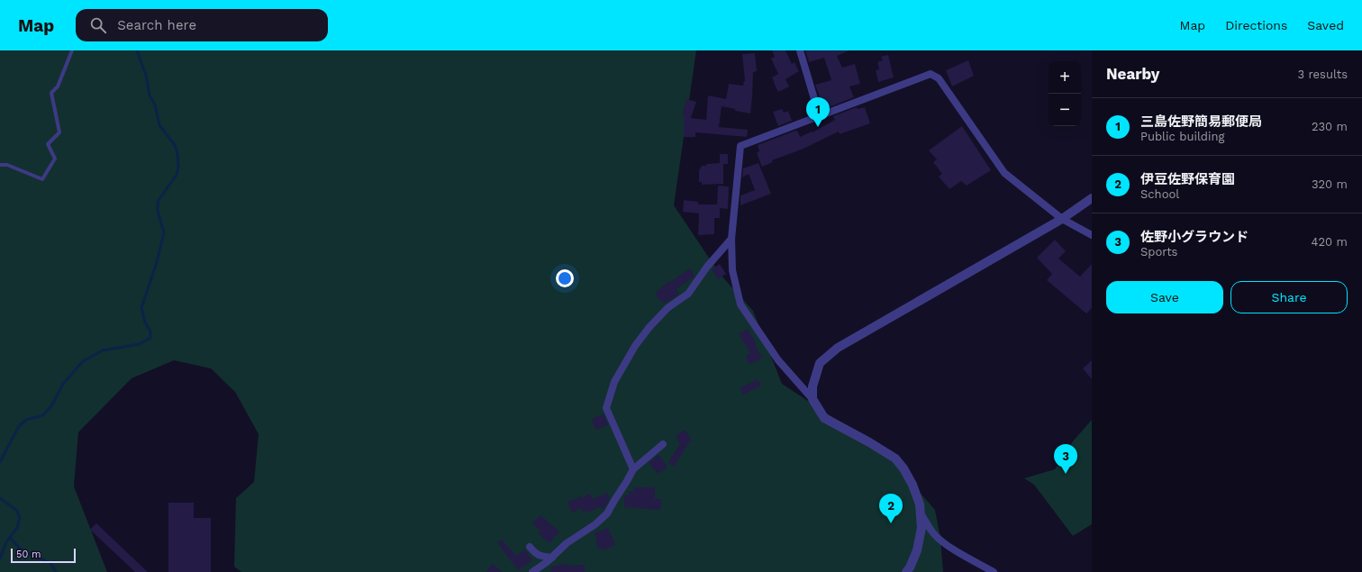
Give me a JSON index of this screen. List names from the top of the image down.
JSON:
{
  "scale_bar": "50 m",
  "page": {
    "header": "Map",
    "search": "Search here",
    "nav": ["Map", "Directions", "Saved"],
    "heading": ["Nearby", "3 results"],
    "map_buttons": ["+", "−"],
    "pins": ["1", "3", "2"],
    "list": [
      {
        "mark": "1",
        "name": "三島佐野簡易郵便局",
        "note": "Public building",
        "value": "230 m"
      },
      {
        "mark": "2",
        "name": "伊豆佐野保育園",
        "note": "School",
        "value": "320 m"
      },
      {
        "mark": "3",
        "name": "佐野小グラウンド",
        "note": "Sports",
        "value": "420 m"
      }
    ],
    "buttons": ["Save", "Share"],
    "scale": "50 m"
  }
}
